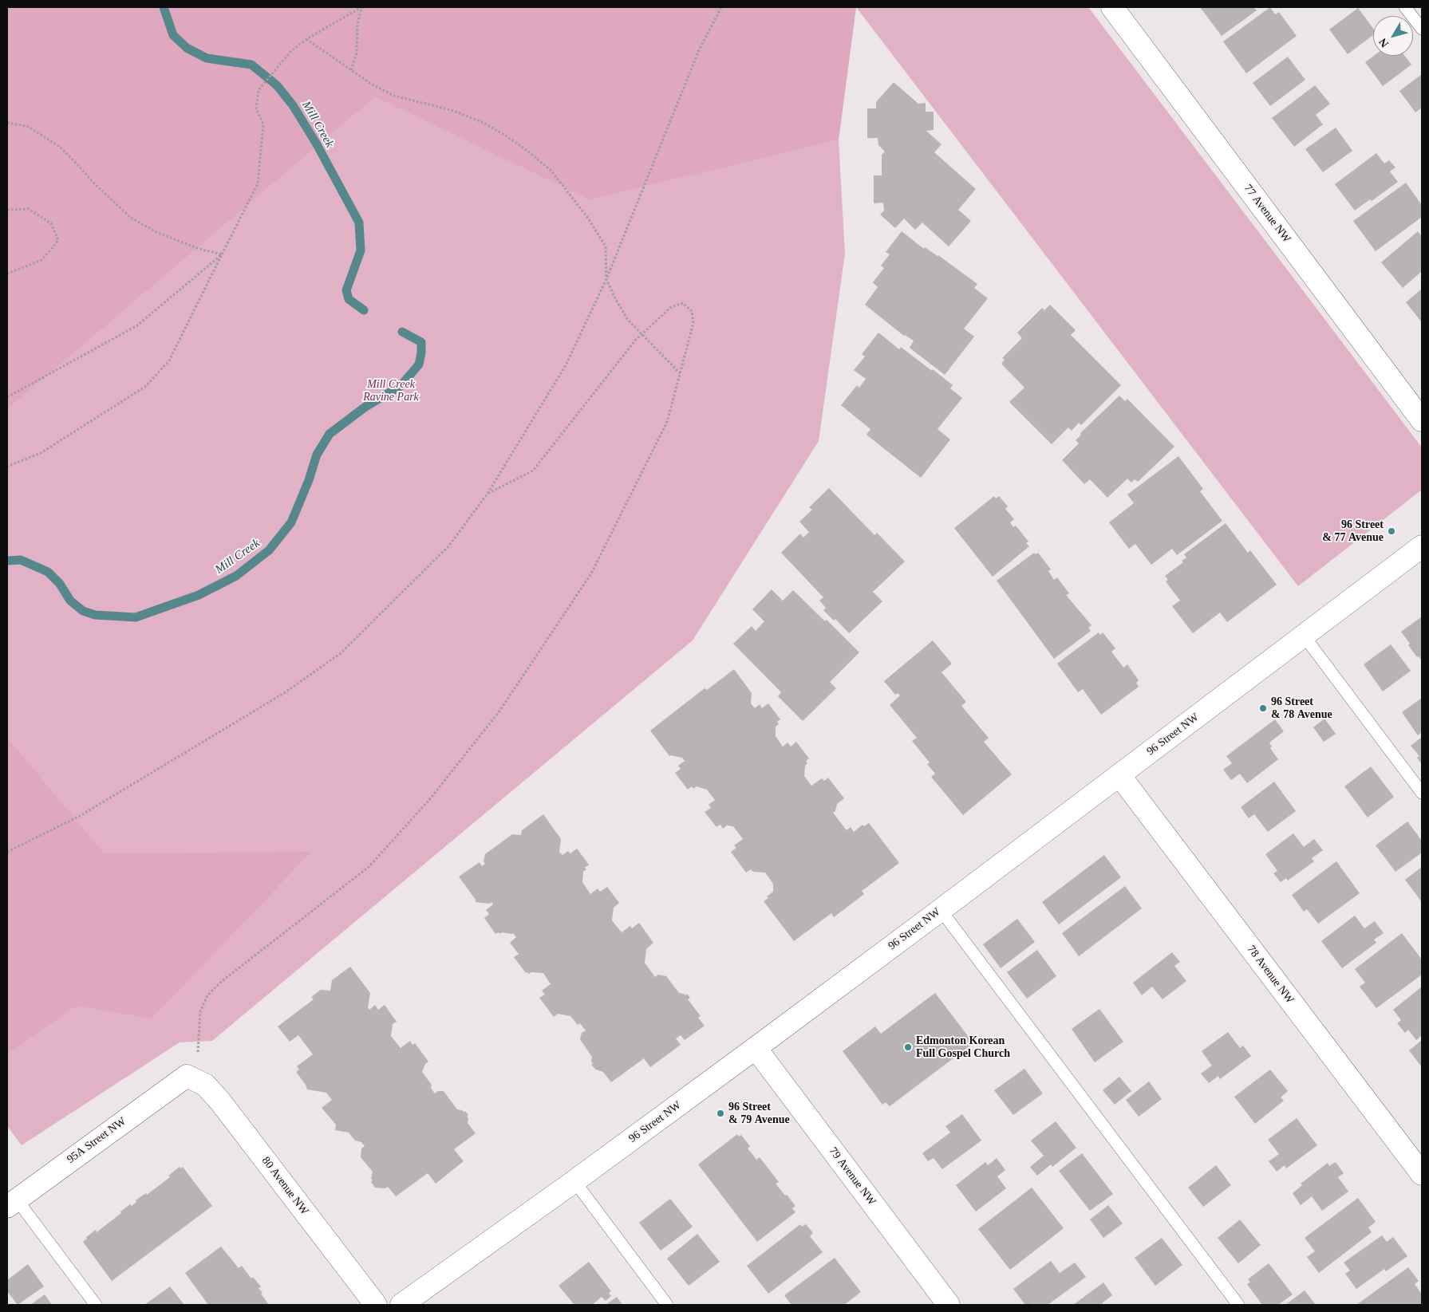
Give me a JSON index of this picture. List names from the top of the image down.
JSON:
{
  "streets": {
    "street": [
      "77 Avenue NW",
      "96 Street NW",
      "78 Avenue NW",
      "95A Street NW",
      "79 Avenue NW",
      "80 Avenue NW"
    ]
  },
  "crossings": [
    ["96 Street NW", "78 Avenue NW"],
    ["96 Street NW", "79 Avenue NW"],
    ["95A Street NW", "80 Avenue NW"]
  ],
  "water": ["Mill Creek"],
  "parks": ["Mill Creek Ravine Park"],
  "places": [
    "96 Street & 77 Avenue",
    "96 Street & 78 Avenue",
    "Edmonton Korean Full Gospel Church",
    "96 Street & 79 Avenue"
  ],
  "north": "bottom left"
}
